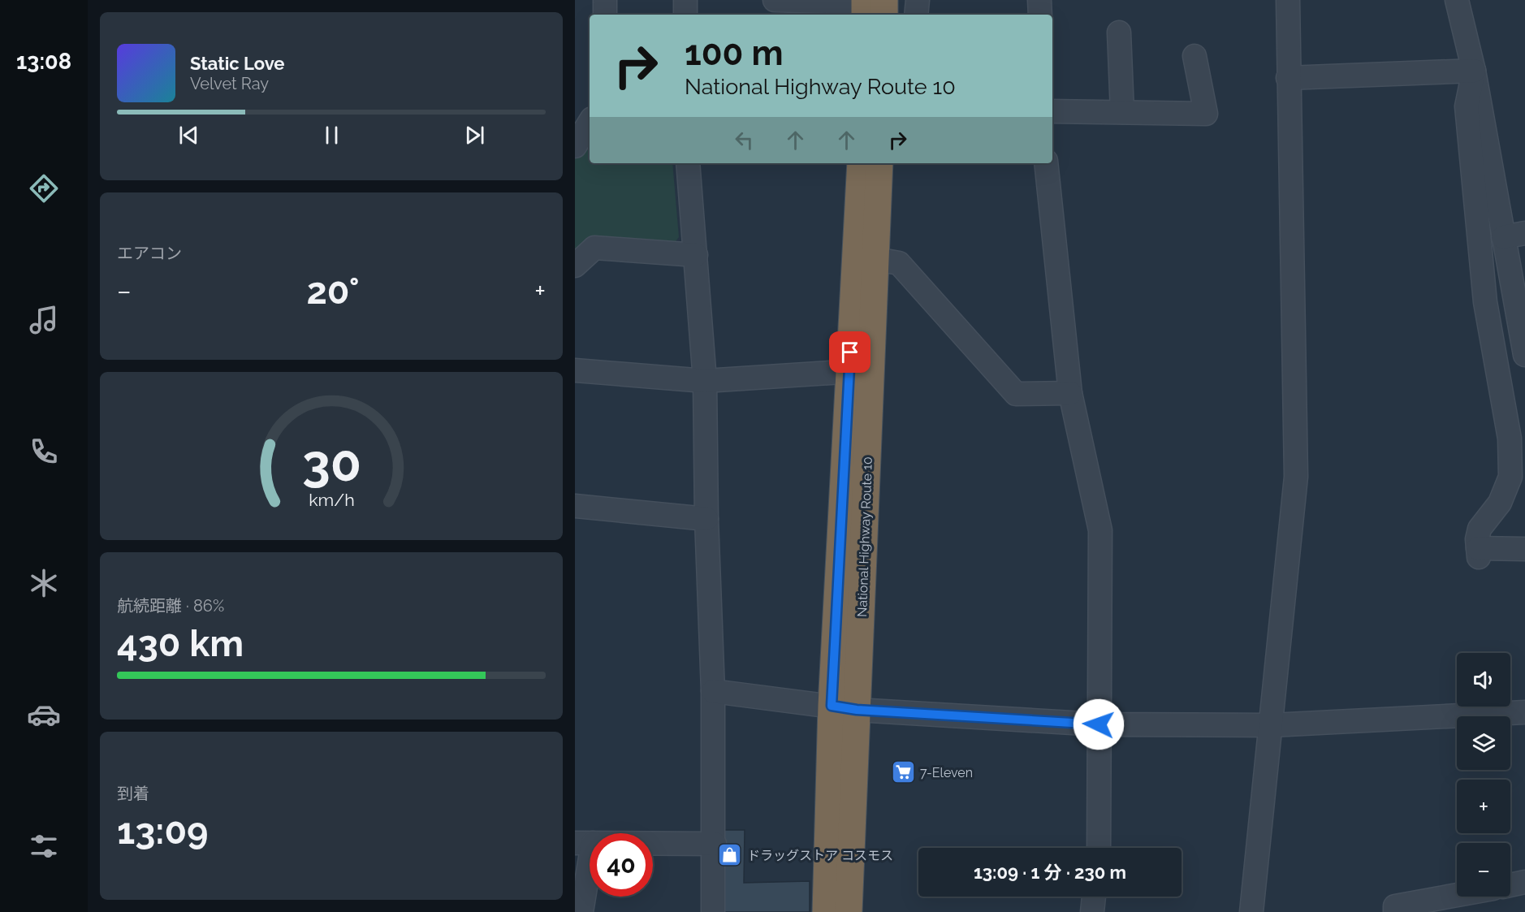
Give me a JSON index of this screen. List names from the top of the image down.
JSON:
{
  "streets": {
    "highway": ["National Highway Route 10"]
  },
  "places": {
    "supermarket": ["7-Eleven"],
    "shop": ["ドラッグストア コスモス"]
  },
  "page": {
    "tabs": "13:08",
    "turn": ["100 m", "National Highway Route 10"],
    "song": ["Static Love", "Velvet Ray"],
    "tile": [
      "エアコン",
      ["航続距離 · 86%", "430 km"],
      ["到着", "13:09"]
    ],
    "heat": ["−", "20°", "+"],
    "map_buttons": ["+", "−"],
    "limit": "40",
    "trip": "13:09 · 1 分 · 230 m",
    "gauge": ["30", "km/h"]
  }
}
